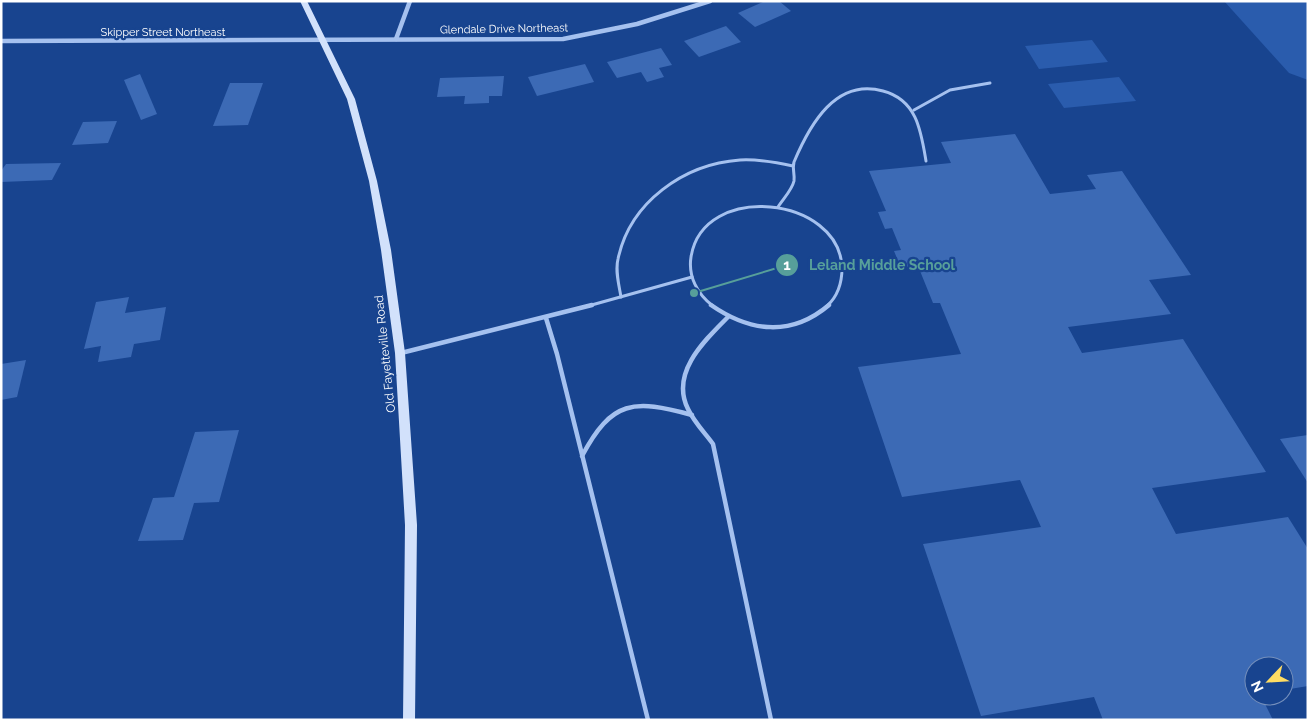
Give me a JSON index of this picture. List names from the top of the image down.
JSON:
{
  "streets": {
    "street": ["Glendale Drive Northeast", "Skipper Street Northeast", "Old Fayetteville Road"]
  },
  "crossings": [
    ["Glendale Drive Northeast", "Skipper Street Northeast"],
    ["Glendale Drive Northeast", "Old Fayetteville Road"],
    ["Skipper Street Northeast", "Old Fayetteville Road"]
  ],
  "places": ["Leland Middle School"],
  "north": "bottom left"
}
